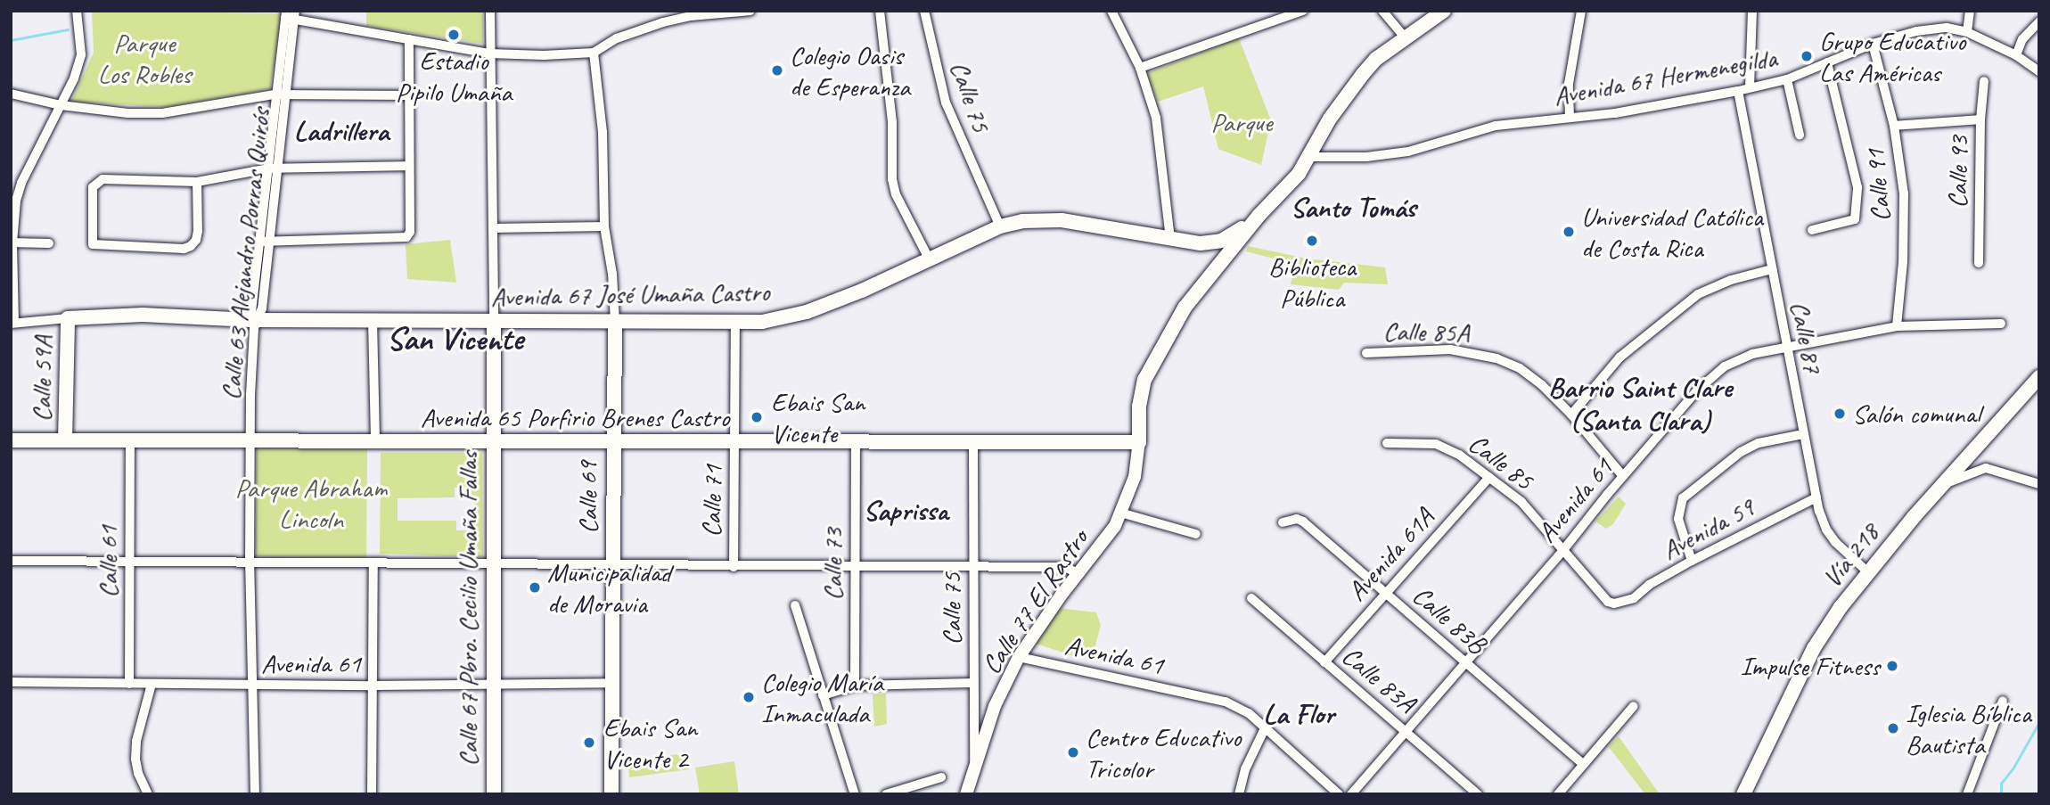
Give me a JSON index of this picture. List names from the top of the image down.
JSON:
{
  "streets": {
    "main road": [
      "Avenida 67 José Umaña Castro",
      "Calle 59A",
      "Avenida 65 Porfirio Brenes Castro",
      "Calle 69",
      "Vía 218",
      "Calle 67 Pbro. Cecilio Umaña Fallas"
    ],
    "street": [
      "Avenida 67 Hermenegilda",
      "Calle 75",
      "Calle 93",
      "Calle 91",
      "Calle 63 Alejandro Porras Quirós",
      "Calle 85A",
      "Calle 87",
      "Calle 85",
      "Avenida 61",
      "Calle 71",
      "Avenida 59",
      "Avenida 61A",
      "Calle 61",
      "Calle 73",
      "Calle 77 El Rastro",
      "Calle 83B",
      "Calle 83A"
    ]
  },
  "crossings": [
    ["Avenida 67 Hermenegilda", "Calle 91"],
    ["Avenida 67 Hermenegilda", "Calle 87"],
    ["Calle 75", "Avenida 67 José Umaña Castro"],
    ["Calle 75", "Avenida 65 Porfirio Brenes Castro"],
    ["Calle 75", "Calle 77 El Rastro"],
    ["Calle 91", "Avenida 61"],
    ["Calle 63 Alejandro Porras Quirós", "Avenida 67 José Umaña Castro"],
    ["Calle 63 Alejandro Porras Quirós", "Avenida 65 Porfirio Brenes Castro"],
    ["Calle 63 Alejandro Porras Quirós", "Avenida 61"],
    ["Avenida 67 José Umaña Castro", "Calle 59A"],
    ["Avenida 67 José Umaña Castro", "Calle 69"],
    ["Avenida 67 José Umaña Castro", "Calle 71"],
    ["Avenida 67 José Umaña Castro", "Calle 67 Pbro. Cecilio Umaña Fallas"],
    ["Calle 85A", "Avenida 61"],
    ["Calle 87", "Avenida 61"],
    ["Calle 87", "Avenida 59"],
    ["Calle 87", "Vía 218"],
    ["Calle 59A", "Avenida 65 Porfirio Brenes Castro"],
    ["Avenida 65 Porfirio Brenes Castro", "Calle 69"],
    ["Avenida 65 Porfirio Brenes Castro", "Calle 71"],
    ["Avenida 65 Porfirio Brenes Castro", "Calle 61"],
    ["Avenida 65 Porfirio Brenes Castro", "Calle 73"],
    ["Avenida 65 Porfirio Brenes Castro", "Calle 77 El Rastro"],
    ["Avenida 65 Porfirio Brenes Castro", "Calle 67 Pbro. Cecilio Umaña Fallas"],
    ["Calle 85", "Avenida 61"],
    ["Calle 85", "Avenida 59"],
    ["Calle 85", "Avenida 61A"],
    ["Calle 69", "Avenida 61"],
    ["Avenida 61", "Calle 61"],
    ["Avenida 61", "Calle 77 El Rastro"],
    ["Avenida 61", "Calle 67 Pbro. Cecilio Umaña Fallas"],
    ["Avenida 61", "Calle 83B"],
    ["Avenida 61", "Calle 83A"],
    ["Avenida 61A", "Calle 83B"],
    ["Avenida 61A", "Calle 83A"]
  ],
  "districts": [
    "Ladrillera",
    "Santo Tomás",
    "San Vicente",
    "Barrio Saint Clare (Santa Clara)",
    "Saprissa",
    "La Flor"
  ],
  "parks": ["Parque Los Robles", "Parque", "Parque Abraham Lincoln"],
  "places": [
    "Estadio Pipilo Umaña",
    "Grupo Educativo Las Américas",
    "Colegio Oasis de Esperanza",
    "Universidad Católica de Costa Rica",
    "Biblioteca Pública",
    "Salón comunal",
    "Ebais San Vicente",
    "Municipalidad de Moravia",
    "Impulse Fitness",
    "Colegio María Inmaculada",
    "Iglesia Bíblica Bautista",
    "Ebais San Vicente 2",
    "Centro Educativo Tricolor"
  ]
}
